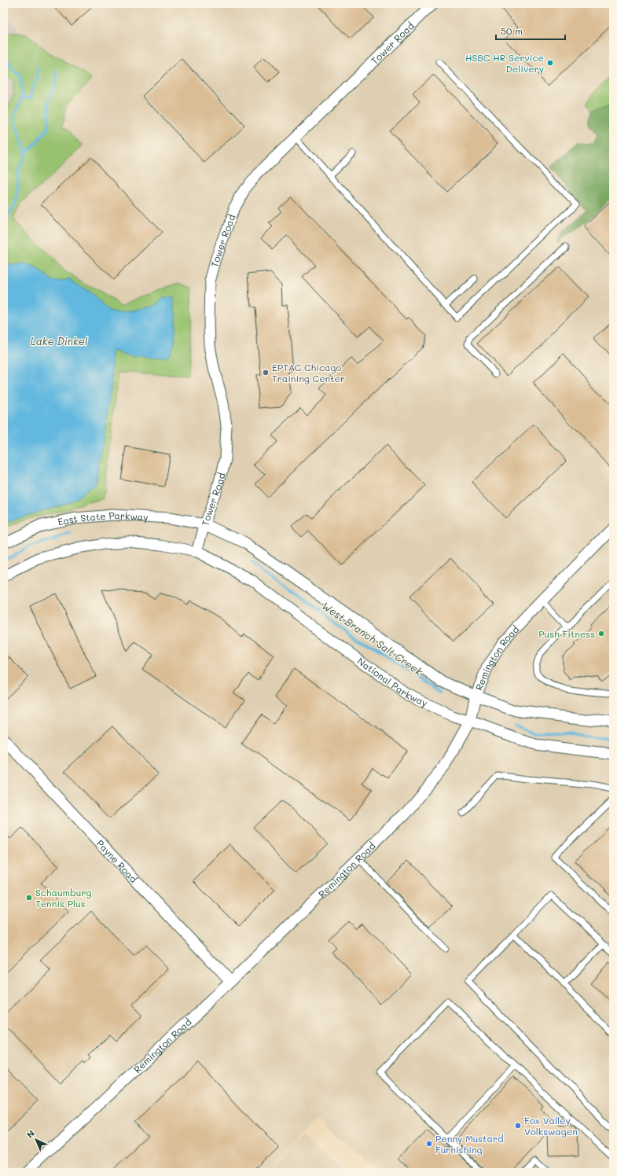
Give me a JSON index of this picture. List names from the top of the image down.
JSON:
{
  "streets": {
    "street": [
      "Tower Road",
      "East State Parkway",
      "Remington Road",
      "National Parkway",
      "Payne Road"
    ]
  },
  "crossings": [
    ["Tower Road", "East State Parkway"],
    ["Tower Road", "National Parkway"],
    ["Remington Road", "National Parkway"],
    ["Remington Road", "Payne Road"]
  ],
  "water": ["Lake Dinkel", "West Branch Salt Creek"],
  "places": [
    "HSBC HR Service Delivery",
    "EPTAC Chicago Training Center",
    "Push Fitness",
    "Schaumburg Tennis Plus",
    "Fox Valley Volkswagen",
    "Penny Mustard Furnishing"
  ],
  "scale_bar": "50 m",
  "north": "top left"
}
